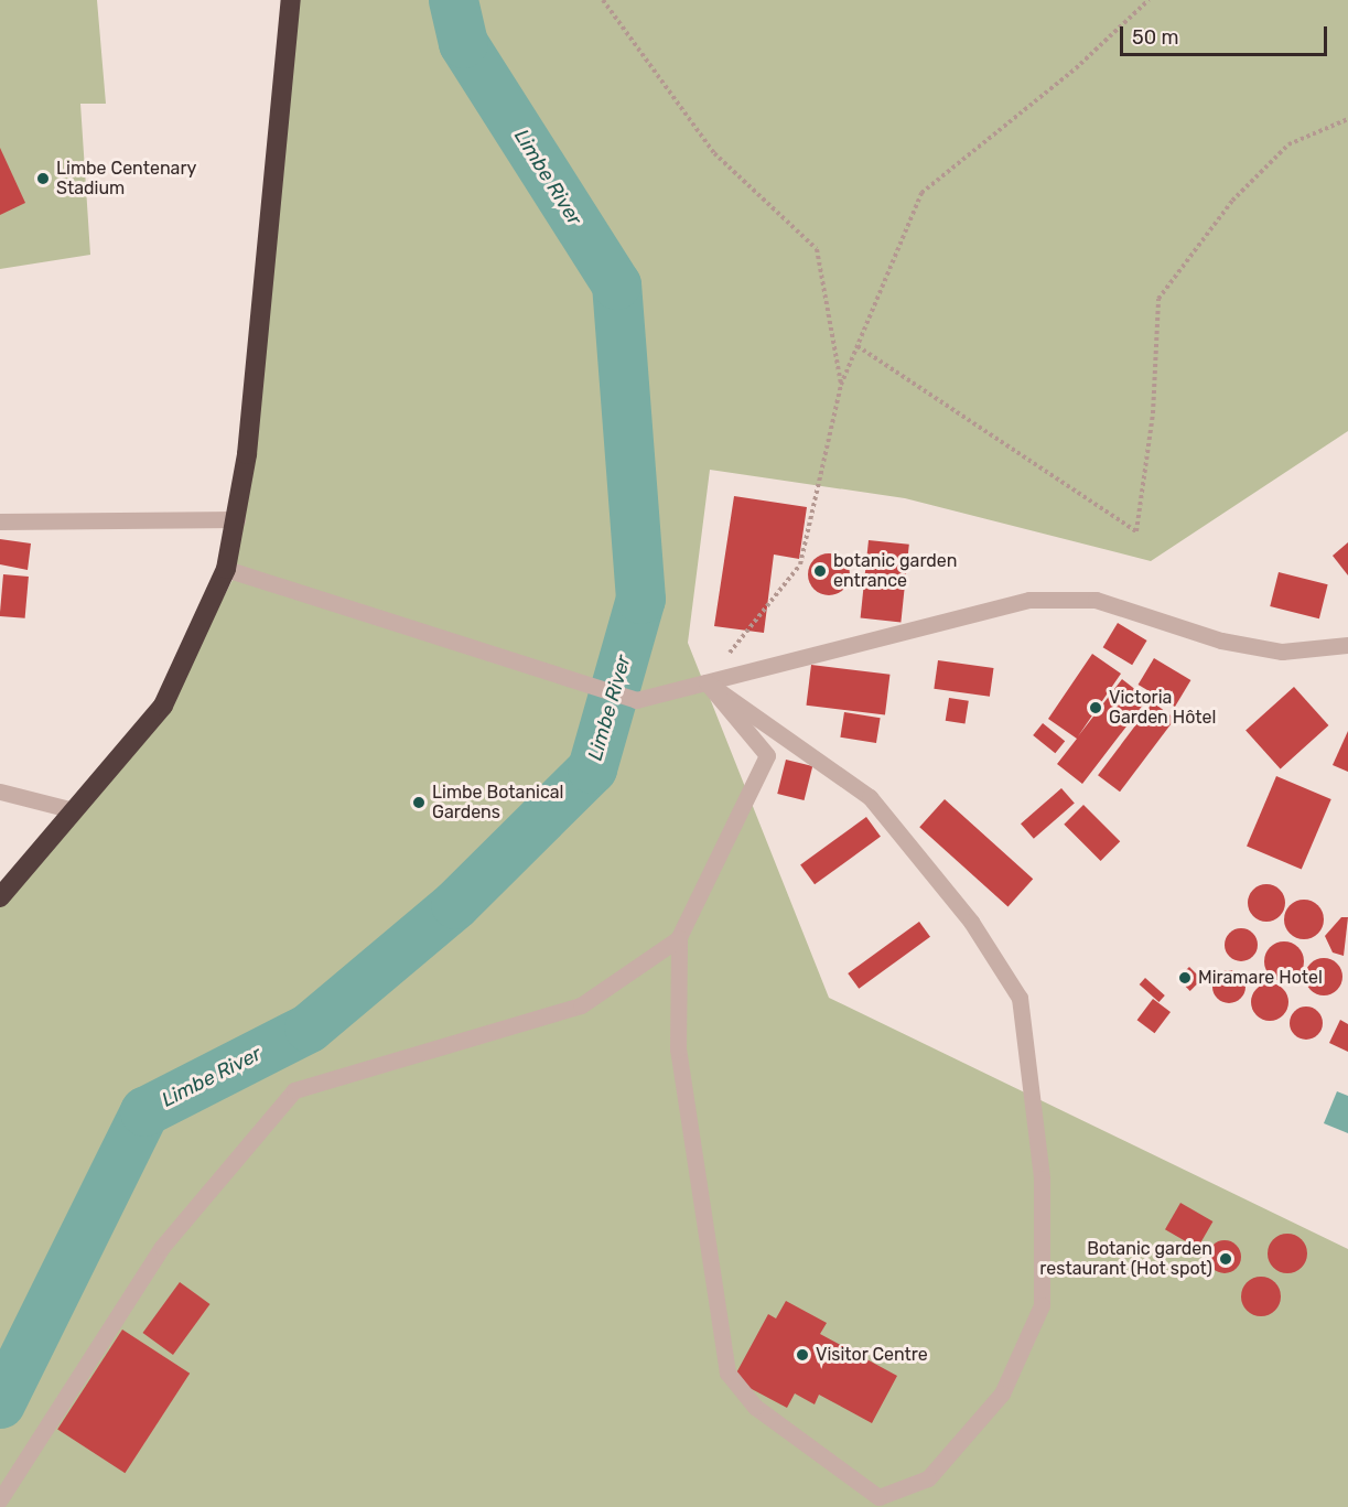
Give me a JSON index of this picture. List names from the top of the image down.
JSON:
{
  "water": ["Limbe River"],
  "places": [
    "Limbe Centenary Stadium",
    "botanic garden entrance",
    "Victoria Garden Hôtel",
    "Limbe Botanical Gardens",
    "Miramare Hotel",
    "Botanic garden restaurant (Hot spot)",
    "Visitor Centre"
  ],
  "scale_bar": "50 m"
}
